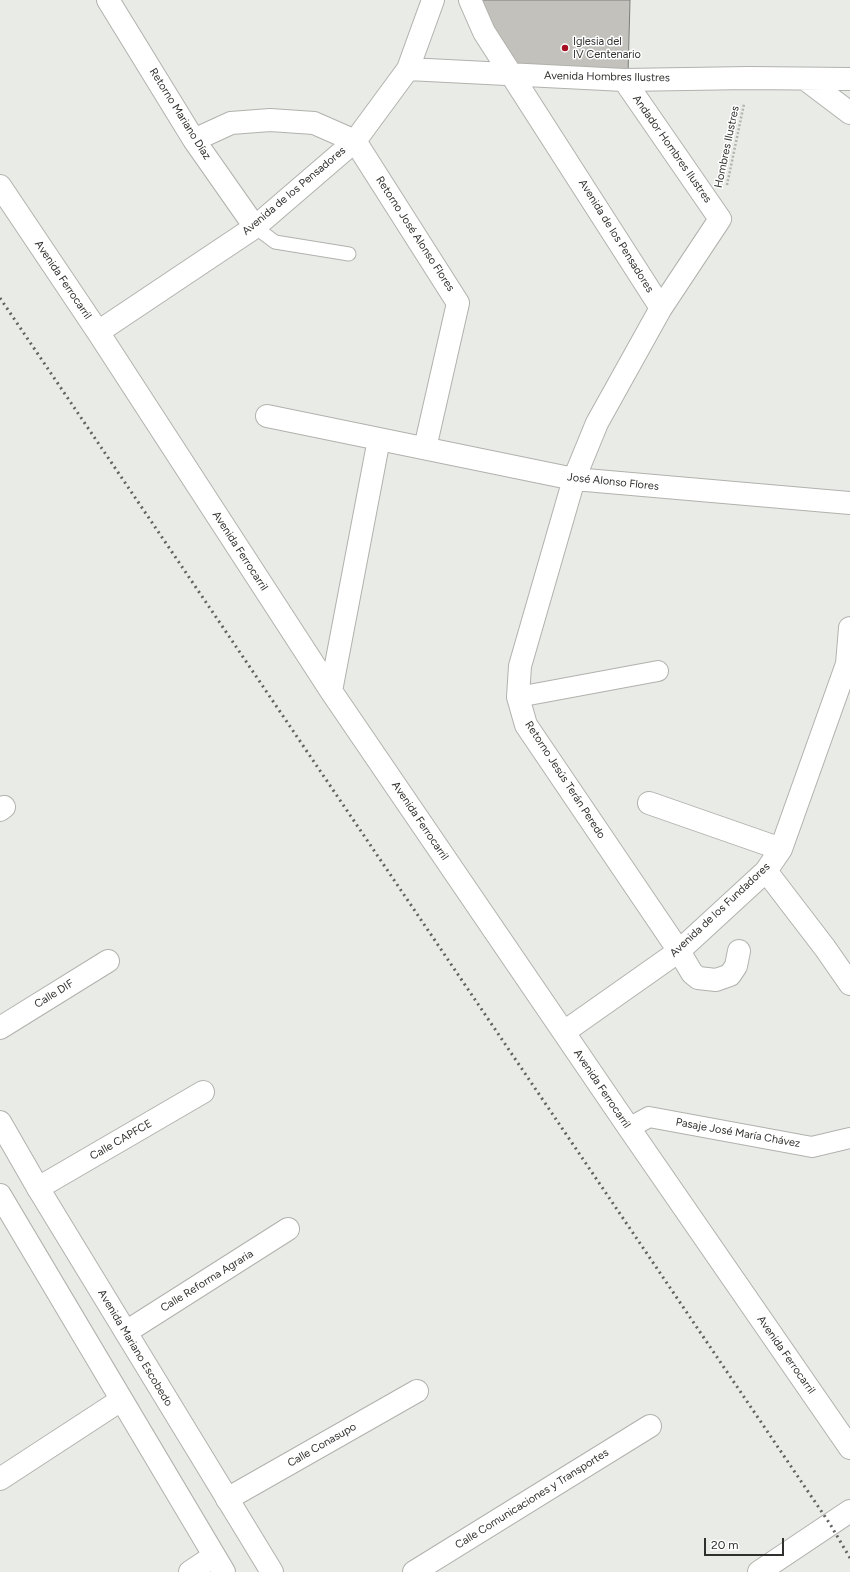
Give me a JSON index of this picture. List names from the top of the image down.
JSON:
{
  "streets": {
    "street": [
      "Avenida Hombres Ilustres",
      "Retorno Mariano Díaz",
      "Andador Hombres Ilustres",
      "Avenida de los Pensadores",
      "Retorno José Alonso Flores",
      "Avenida Ferrocarril",
      "José Alonso Flores",
      "Retorno Jesús Terán Peredo",
      "Avenida de los Fundadores",
      "Calle DIF",
      "Pasaje José María Chávez",
      "Calle CAPFCE",
      "Calle Reforma Agraria",
      "Avenida Mariano Escobedo",
      "Calle Conasupo",
      "Calle Comunicaciones y Transportes"
    ],
    "path": ["Hombres Ilustres"]
  },
  "crossings": [
    ["Avenida Hombres Ilustres", "Hombres Ilustres"],
    ["Avenida Hombres Ilustres", "Andador Hombres Ilustres"],
    ["Avenida Hombres Ilustres", "Avenida de los Pensadores"],
    ["Retorno Mariano Díaz", "Avenida de los Pensadores"],
    ["Hombres Ilustres", "Andador Hombres Ilustres"],
    ["Avenida de los Pensadores", "Retorno José Alonso Flores"],
    ["Avenida de los Pensadores", "Avenida Ferrocarril"],
    ["Retorno José Alonso Flores", "José Alonso Flores"],
    ["Avenida Ferrocarril", "Avenida de los Fundadores"],
    ["Avenida Ferrocarril", "Pasaje José María Chávez"],
    ["José Alonso Flores", "Retorno Jesús Terán Peredo"],
    ["Retorno Jesús Terán Peredo", "Avenida de los Fundadores"],
    ["Calle CAPFCE", "Avenida Mariano Escobedo"],
    ["Calle Reforma Agraria", "Avenida Mariano Escobedo"],
    ["Avenida Mariano Escobedo", "Calle Conasupo"]
  ],
  "places": ["Iglesia del IV Centenario"],
  "scale_bar": "20 m"
}
